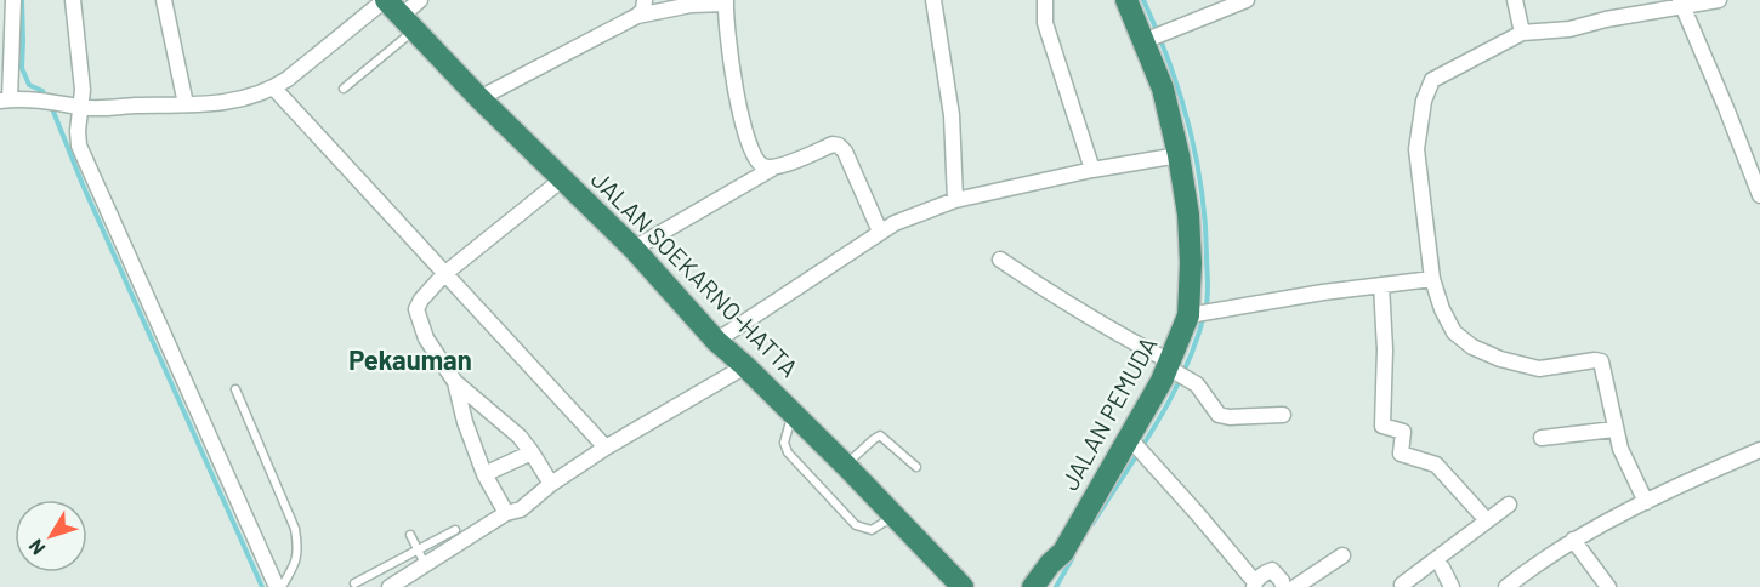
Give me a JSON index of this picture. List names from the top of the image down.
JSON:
{
  "streets": {
    "highway": ["JALAN SOEKARNO-HATTA", "JALAN PEMUDA"]
  },
  "districts": ["Pekauman"],
  "north": "bottom left"
}
